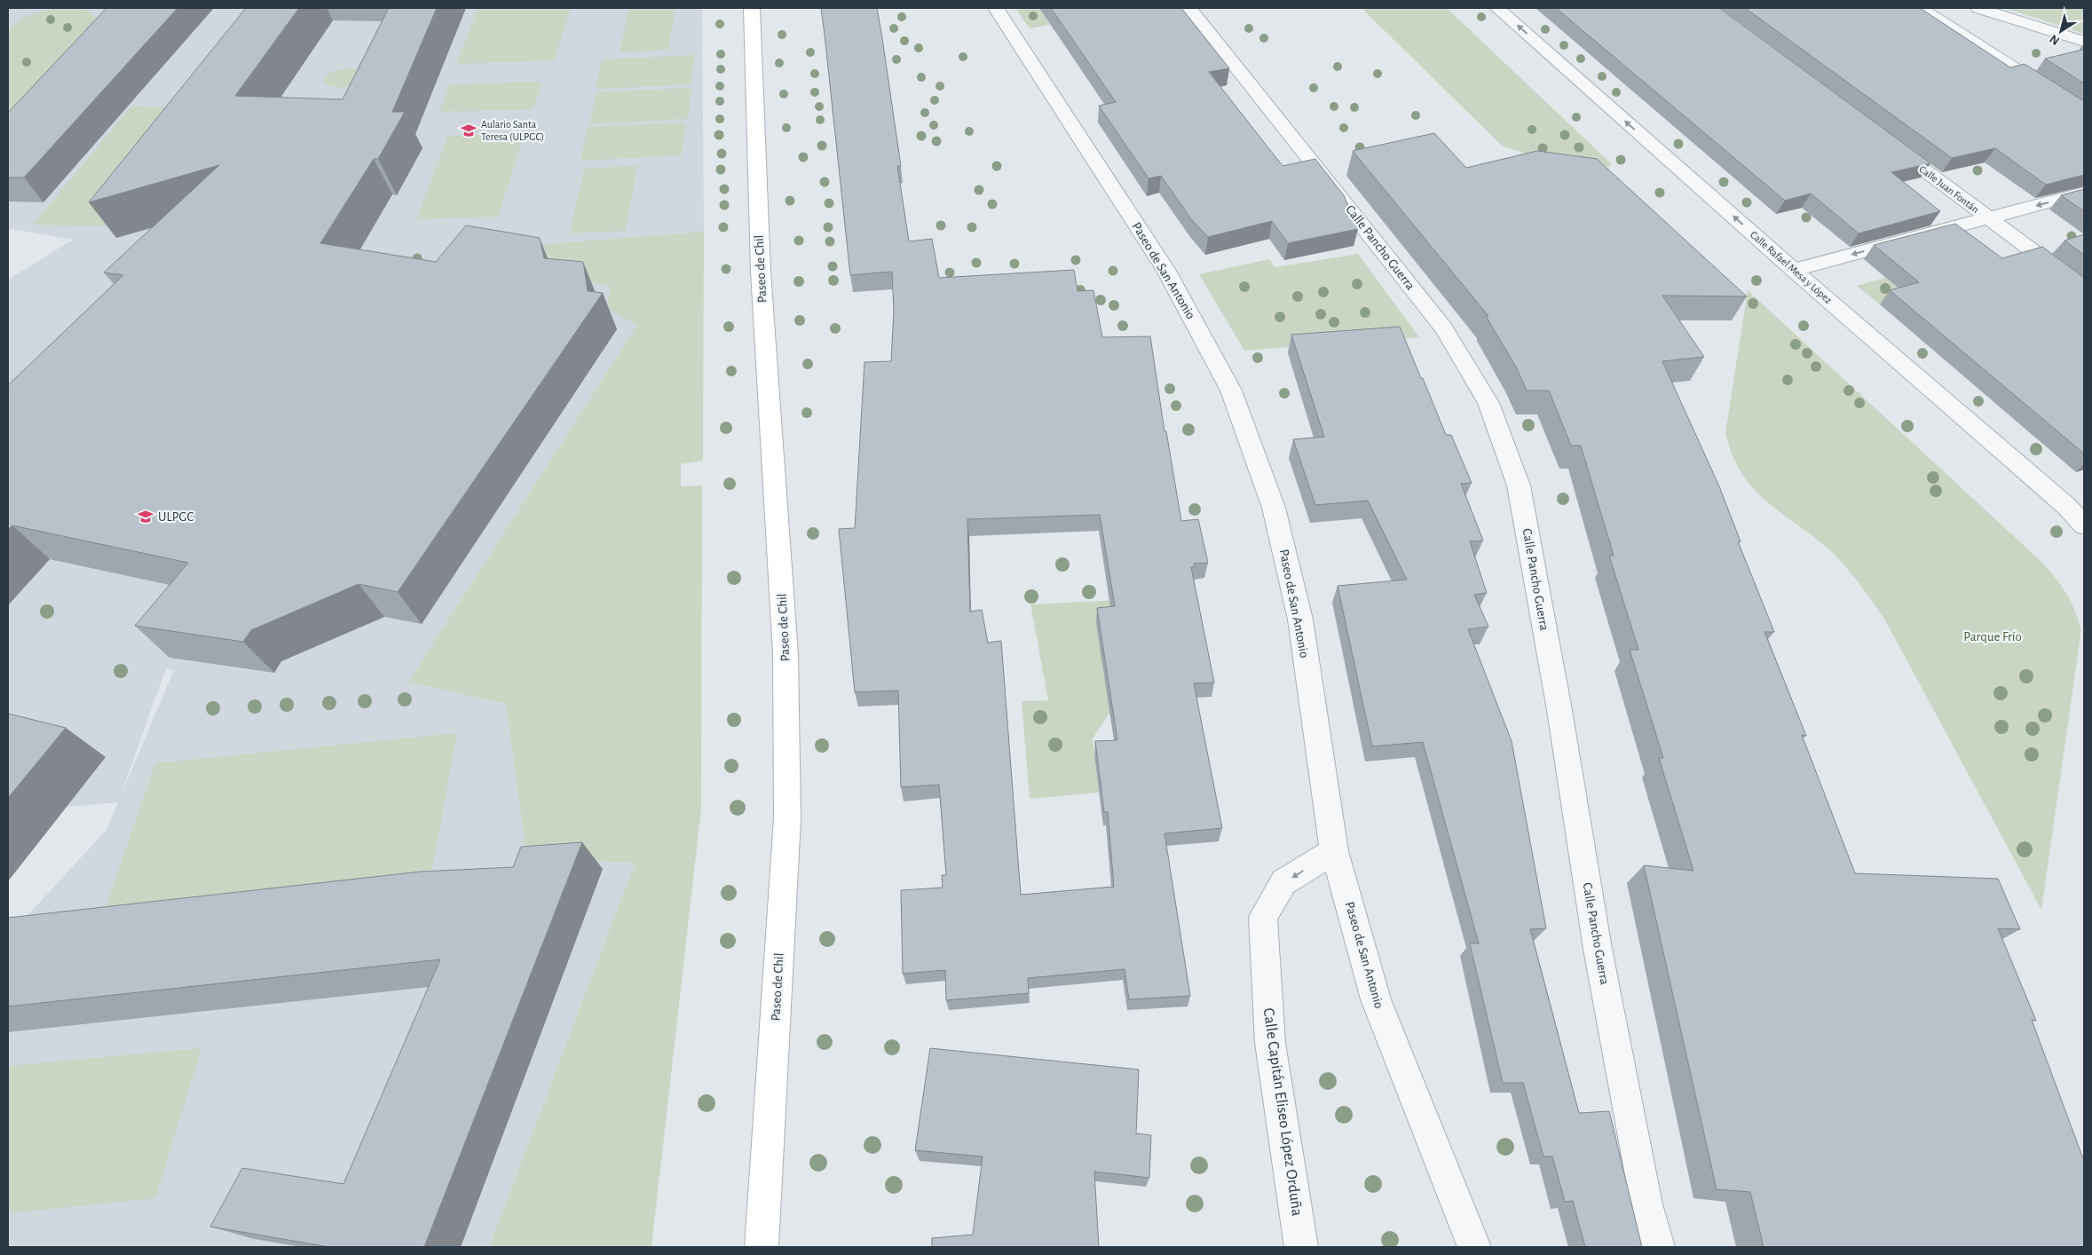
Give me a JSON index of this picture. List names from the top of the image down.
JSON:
{
  "streets": {
    "street": [
      "Calle Juan Fontán",
      "Calle Pancho Guerra",
      "Calle Rafael Mesa y López",
      "Paseo de Chil",
      "Paseo de San Antonio",
      "Calle Capitán Eliseo López Orduña"
    ]
  },
  "crossings": [
    ["Paseo de San Antonio", "Calle Capitán Eliseo López Orduña"]
  ],
  "one_way": ["Calle Rafael Mesa y López", "Calle Capitán Eliseo López Orduña"],
  "parks": ["Parque Frío"],
  "places": {
    "school or university": ["Aulario Santa Teresa (ULPGC)", "ULPGC"]
  },
  "north": "bottom left"
}
